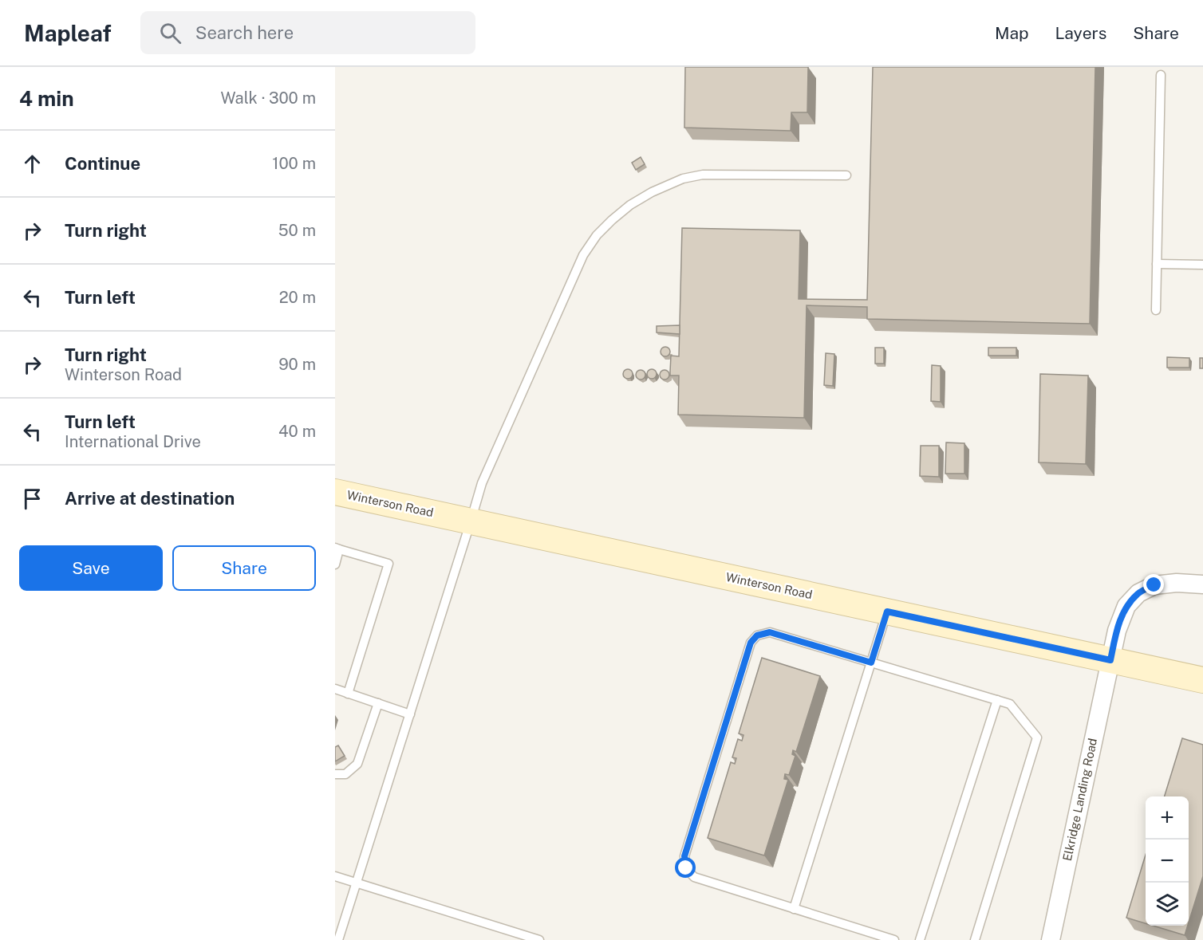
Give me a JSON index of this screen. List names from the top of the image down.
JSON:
{
  "streets": {
    "street": ["Winterson Road", "Elkridge Landing Road"]
  },
  "crossings": [
    ["Winterson Road", "Elkridge Landing Road"]
  ],
  "page": {
    "header": "Mapleaf",
    "search": "Search here",
    "nav": ["Map", "Layers", "Share"],
    "heading": ["4 min", "Walk · 300 m"],
    "list": [
      ["Continue", "100 m"],
      ["Turn right", "50 m"],
      ["Turn left", "20 m"],
      ["Turn right", "Winterson Road", "90 m"],
      ["Turn left", "International Drive", "40 m"],
      "Arrive at destination"
    ],
    "buttons": ["Save", "Share"],
    "map_buttons": ["+", "−"]
  }
}
